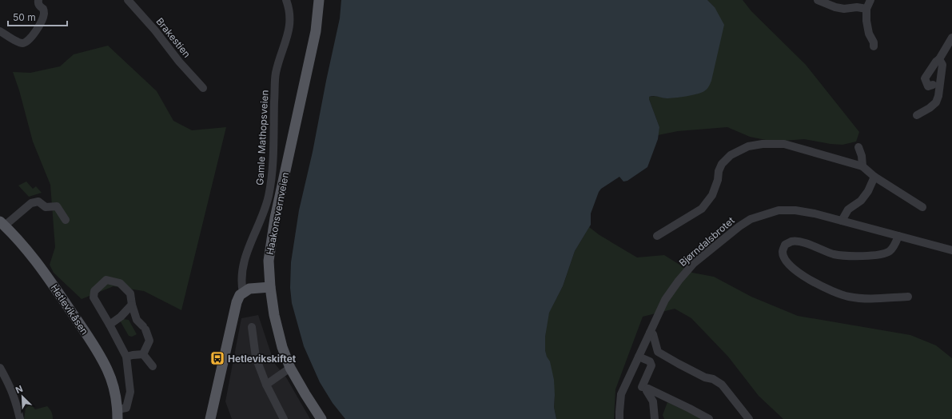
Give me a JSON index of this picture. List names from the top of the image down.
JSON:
{
  "streets": {
    "main road": ["Haakonsvernveien", "Hetlevikåsen"],
    "street": ["Brakestien", "Gamle Mathopsveien", "Bjørndalsbrotet"]
  },
  "places": {
    "bus stop": ["Hetlevikskiftet"]
  },
  "scale_bar": "50 m",
  "north": "top left"
}
